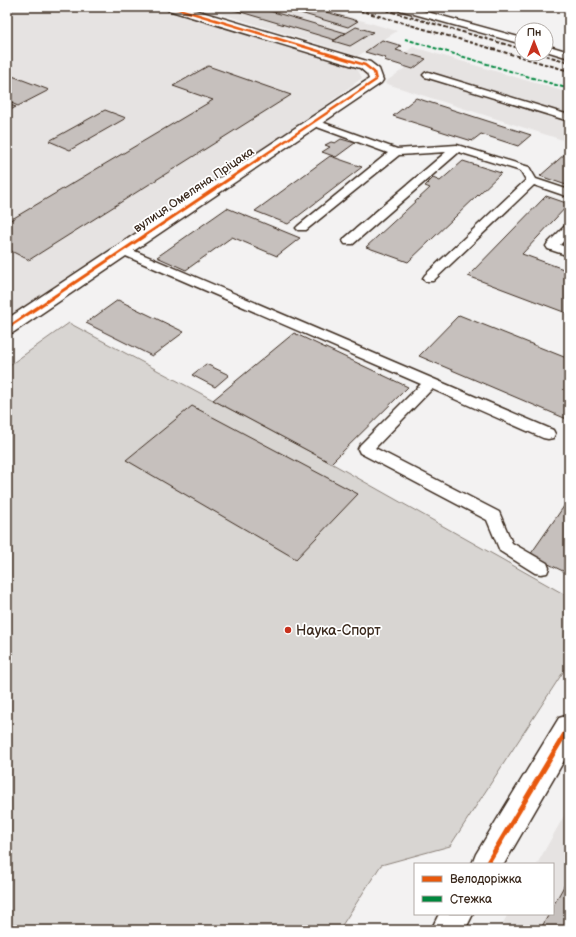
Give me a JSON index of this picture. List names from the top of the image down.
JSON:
{
  "streets": {
    "street": ["вулиця Омеляна Пріцака"]
  },
  "places": ["Наука-Спорт"],
  "legend": ["Велодоріжка", "Стежка"],
  "north": "top"
}
